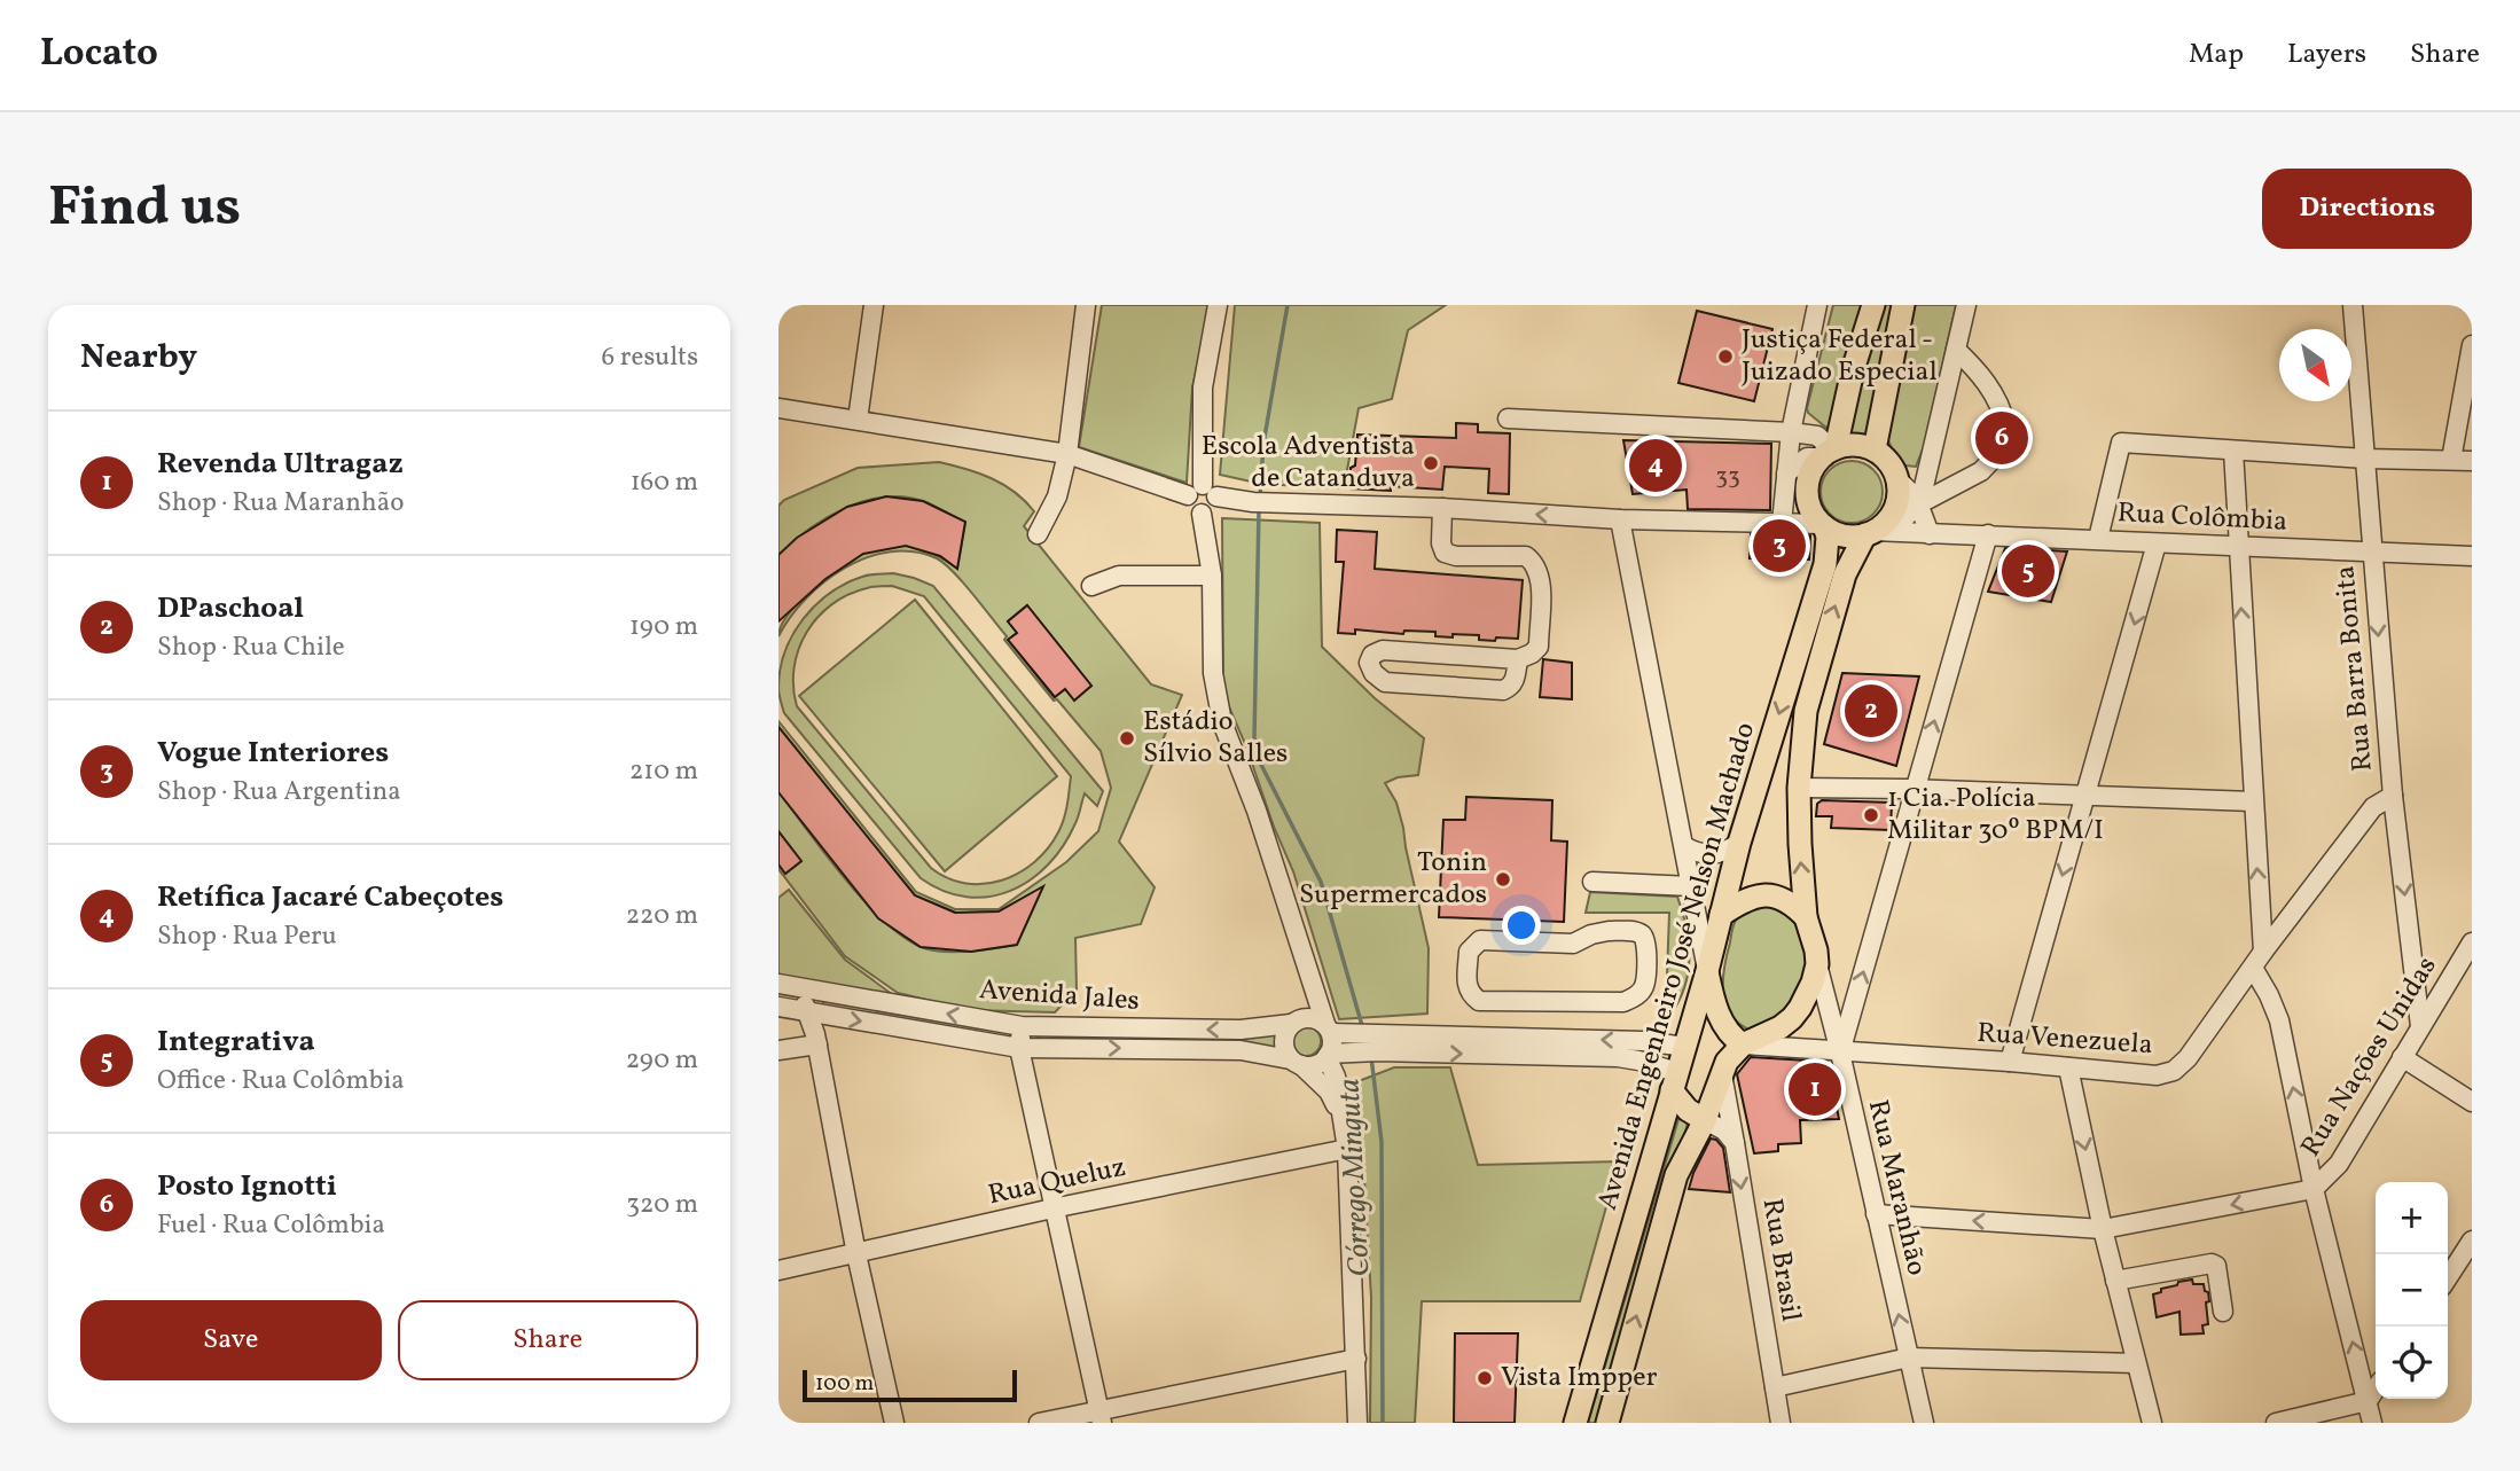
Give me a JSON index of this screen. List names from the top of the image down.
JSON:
{
  "streets": {
    "main road": ["Avenida Engenheiro José Nelson Machado"],
    "street": [
      "Rua Colômbia",
      "Rua Barra Bonita",
      "Avenida Jales",
      "Rua Venezuela",
      "Rua Nações Unidas",
      "Rua Queluz",
      "Rua Maranhão",
      "Rua Brasil"
    ]
  },
  "crossings": [
    ["Rua Colômbia", "Rua Barra Bonita"],
    ["Rua Colômbia", "Avenida Engenheiro José Nelson Machado"],
    ["Rua Barra Bonita", "Rua Venezuela"],
    ["Rua Barra Bonita", "Rua Nações Unidas"],
    ["Avenida Engenheiro José Nelson Machado", "Rua Venezuela"],
    ["Avenida Engenheiro José Nelson Machado", "Rua Maranhão"],
    ["Avenida Engenheiro José Nelson Machado", "Rua Brasil"],
    ["Rua Venezuela", "Rua Maranhão"],
    ["Rua Nações Unidas", "Rua Maranhão"]
  ],
  "one_way": ["Rua Brasil"],
  "water": ["Córrego Minguta"],
  "places": [
    "Justiça Federal - Juizado Especial",
    "Escola Adventista de Catanduva",
    "Estádio Sílvio Salles",
    "1 Cia. Polícia Militar 30º BPM/I",
    "Tonin Supermercados",
    "Vista Impper"
  ],
  "house_numbers": ["33"],
  "scale_bar": "100 m",
  "north": "bottom right",
  "page": {
    "header": "Locato",
    "nav": ["Map", "Layers", "Share"],
    "buttons": [
      "Directions",
      ["Save", "Share"]
    ],
    "title": "Find us",
    "heading": ["Nearby", "6 results"],
    "pins": [
      "6",
      "4",
      "3",
      "5",
      "2",
      "1"
    ],
    "list": [
      {
        "mark": "1",
        "name": "Revenda Ultragaz",
        "note": "Shop · Rua Maranhão",
        "value": "160 m"
      },
      {
        "mark": "2",
        "name": "DPaschoal",
        "note": "Shop · Rua Chile",
        "value": "190 m"
      },
      {
        "mark": "3",
        "name": "Vogue Interiores",
        "note": "Shop · Rua Argentina",
        "value": "210 m"
      },
      {
        "mark": "4",
        "name": "Retífica Jacaré Cabeçotes",
        "note": "Shop · Rua Peru",
        "value": "220 m"
      },
      {
        "mark": "5",
        "name": "Integrativa",
        "note": "Office · Rua Colômbia",
        "value": "290 m"
      },
      {
        "mark": "6",
        "name": "Posto Ignotti",
        "note": "Fuel · Rua Colômbia",
        "value": "320 m"
      }
    ],
    "map_buttons": ["+", "−"],
    "scale": "100 m"
  }
}
